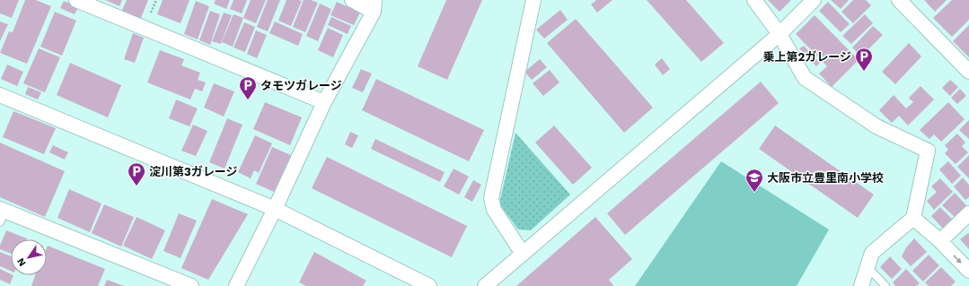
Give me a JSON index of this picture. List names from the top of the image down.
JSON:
{
  "places": {
    "parking": ["乗上第2ガレージ", "タモツガレージ", "淀川第3ガレージ"],
    "school or university": ["大阪市立豊里南小学校"]
  },
  "north": "bottom left"
}
